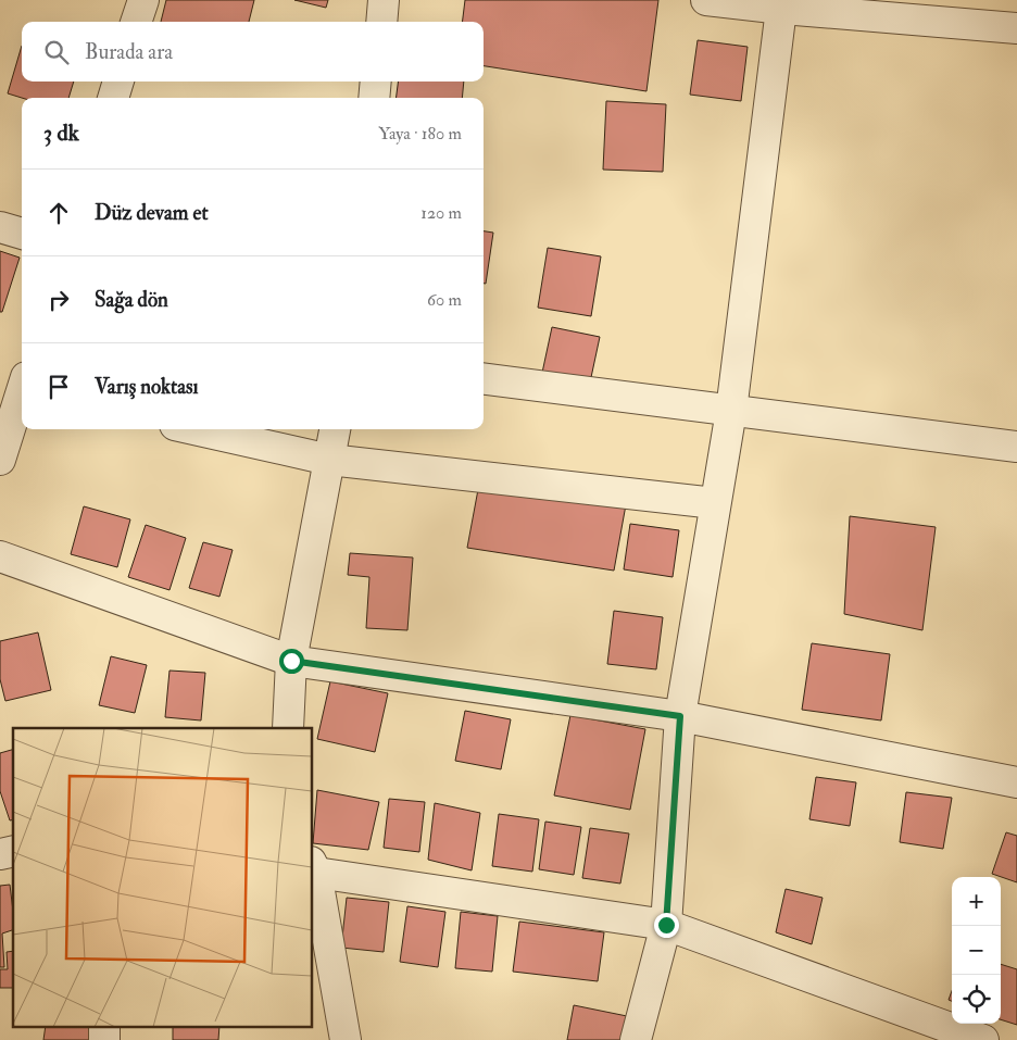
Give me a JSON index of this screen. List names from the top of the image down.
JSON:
{
  "page": {
    "search": "Burada ara",
    "heading": ["3 dk", "Yaya · 180 m"],
    "list": [
      ["Düz devam et", "120 m"],
      ["Sağa dön", "60 m"],
      "Varış noktası"
    ],
    "map_buttons": ["+", "−"]
  }
}
